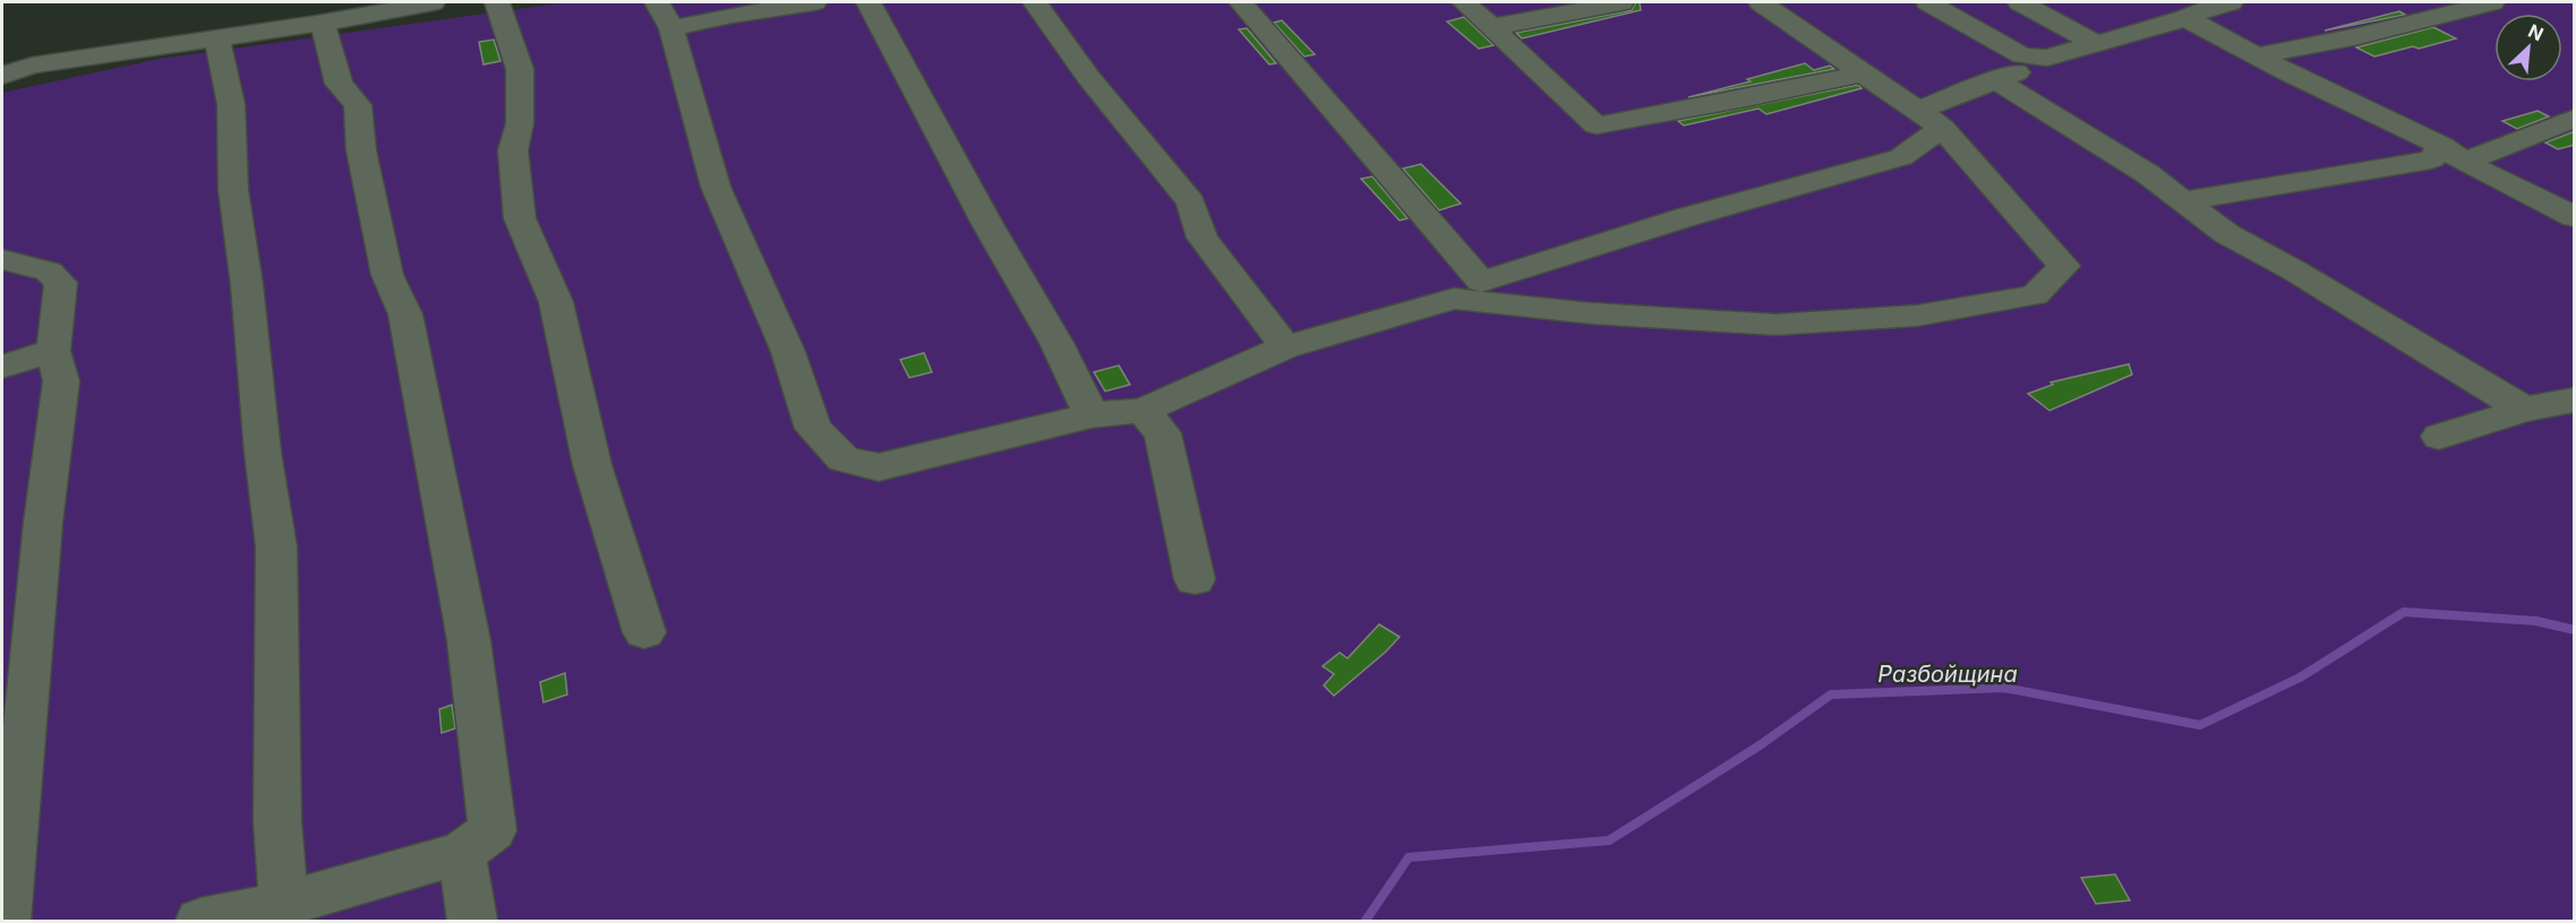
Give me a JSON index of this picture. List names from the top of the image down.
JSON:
{
  "water": ["Разбойщина"],
  "north": "top right"
}
